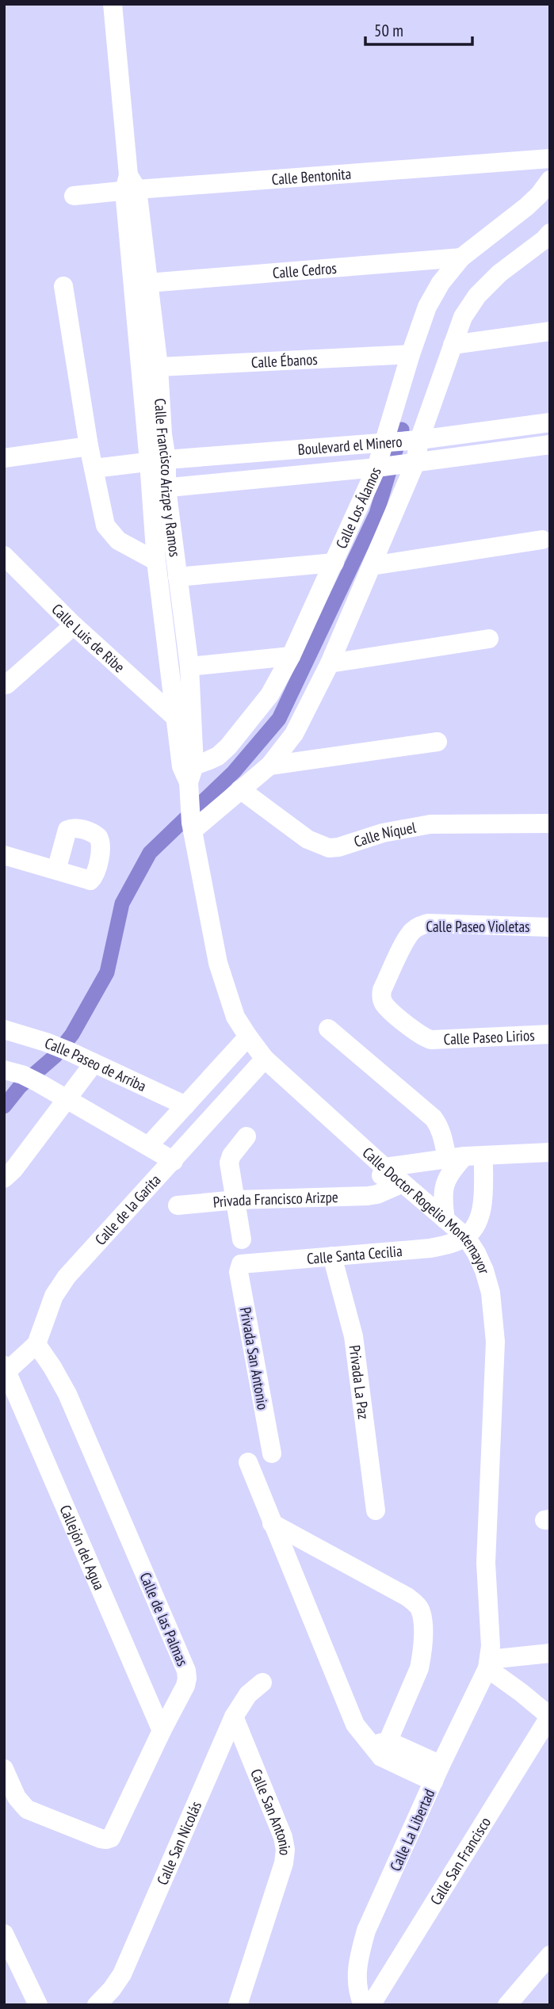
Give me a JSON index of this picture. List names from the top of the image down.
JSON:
{
  "streets": {
    "street": [
      "Calle Bentonita",
      "Calle Cedros",
      "Calle Ébanos",
      "Boulevard el Minero",
      "Calle Francisco Arizpe y Ramos",
      "Calle Los Álamos",
      "Calle Luis de Ribe",
      "Calle Níquel",
      "Calle Paseo Violetas",
      "Calle Paseo Lirios",
      "Calle Paseo de Arriba",
      "Privada Francisco Arizpe",
      "Calle de la Garita",
      "Calle Doctor Rogelio Montemayor",
      "Calle Santa Cecilia",
      "Privada San Antonio",
      "Privada La Paz",
      "Callejón del Agua",
      "Calle de las Palmas",
      "Calle San Antonio",
      "Calle La Libertad",
      "Calle San Nicolás",
      "Calle San Francisco"
    ]
  },
  "crossings": [
    ["Calle Bentonita", "Calle Francisco Arizpe y Ramos"],
    ["Calle Cedros", "Calle Francisco Arizpe y Ramos"],
    ["Calle Cedros", "Calle Los Álamos"],
    ["Calle Ébanos", "Calle Francisco Arizpe y Ramos"],
    ["Calle Ébanos", "Calle Los Álamos"],
    ["Boulevard el Minero", "Calle Francisco Arizpe y Ramos"],
    ["Boulevard el Minero", "Calle Los Álamos"],
    ["Calle Francisco Arizpe y Ramos", "Calle Los Álamos"],
    ["Calle Francisco Arizpe y Ramos", "Calle Luis de Ribe"],
    ["Calle Francisco Arizpe y Ramos", "Calle Doctor Rogelio Montemayor"],
    ["Calle Los Álamos", "Calle Níquel"],
    ["Calle Los Álamos", "Calle Doctor Rogelio Montemayor"],
    ["Calle Paseo Violetas", "Calle Paseo Lirios"],
    ["Privada Francisco Arizpe", "Calle Doctor Rogelio Montemayor"],
    ["Calle de la Garita", "Calle Doctor Rogelio Montemayor"],
    ["Calle de la Garita", "Callejón del Agua"],
    ["Calle de la Garita", "Calle de las Palmas"],
    ["Calle Doctor Rogelio Montemayor", "Calle Santa Cecilia"],
    ["Calle Doctor Rogelio Montemayor", "Calle La Libertad"],
    ["Calle Santa Cecilia", "Privada San Antonio"],
    ["Calle Santa Cecilia", "Privada La Paz"],
    ["Callejón del Agua", "Calle de las Palmas"],
    ["Calle San Antonio", "Calle San Nicolás"]
  ],
  "scale_bar": "50 m"
}
